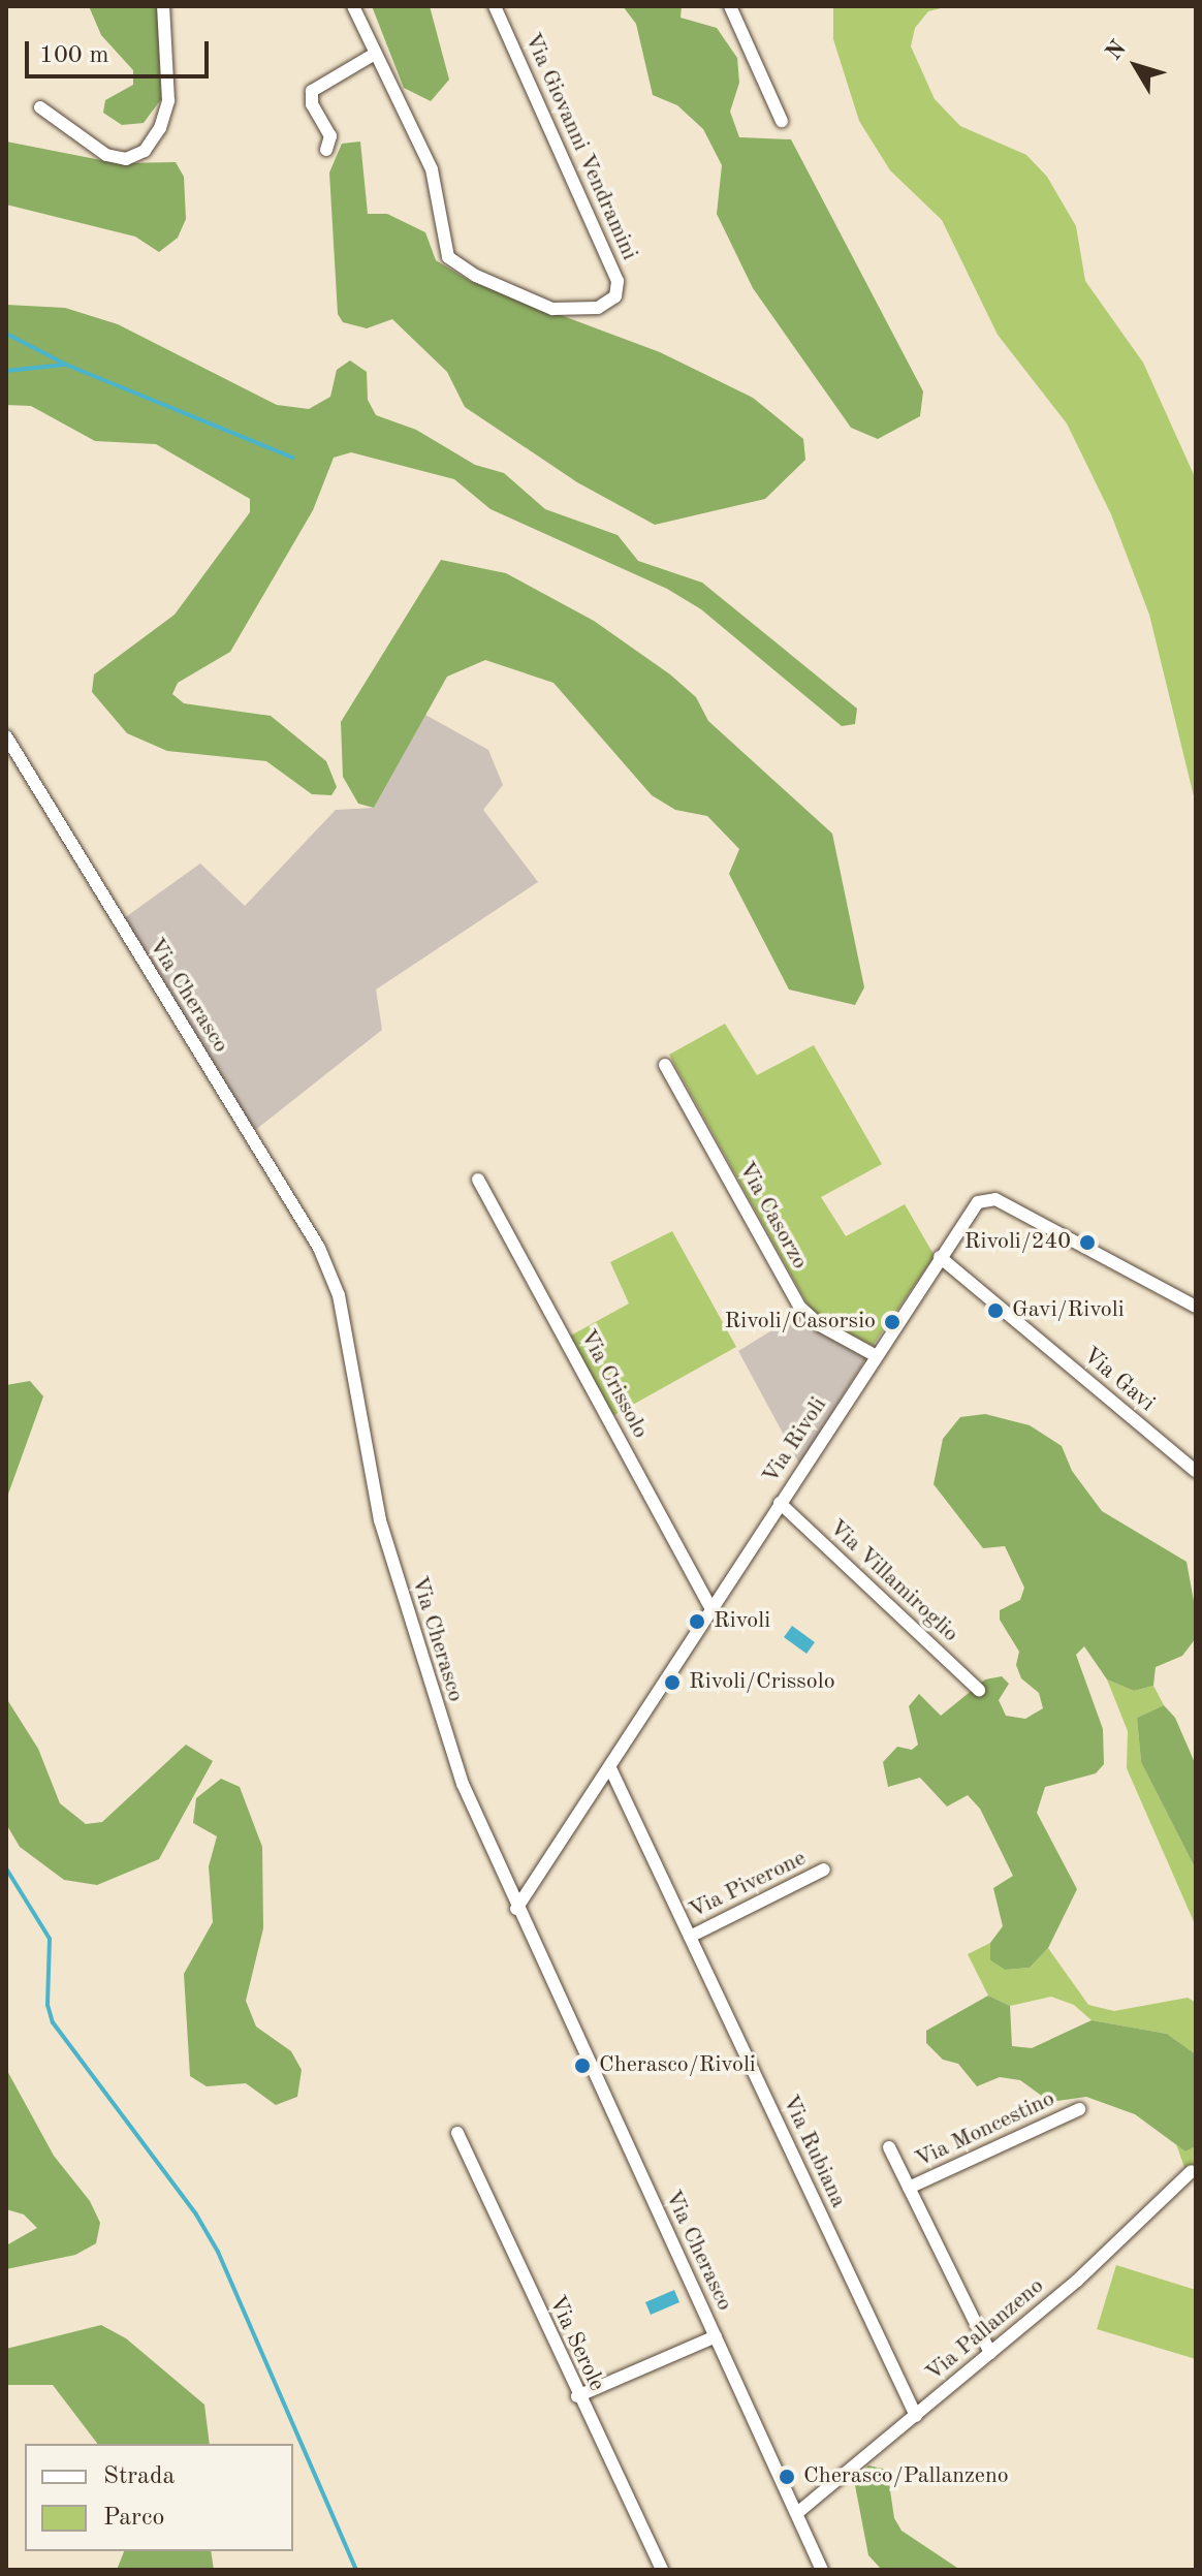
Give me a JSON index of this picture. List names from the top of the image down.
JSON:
{
  "streets": {
    "street": [
      "Via Giovanni Vendramini",
      "Via Cherasco",
      "Via Casorzo",
      "Via Gavi",
      "Via Crissolo",
      "Via Rivoli",
      "Via Villamiroglio",
      "Via Piverone",
      "Via Moncestino",
      "Via Rubiana",
      "Via Pallanzeno",
      "Via Serole"
    ]
  },
  "crossings": [
    ["Via Cherasco", "Via Rivoli"],
    ["Via Cherasco", "Via Pallanzeno"],
    ["Via Casorzo", "Via Rivoli"],
    ["Via Gavi", "Via Rivoli"],
    ["Via Crissolo", "Via Rivoli"],
    ["Via Rivoli", "Via Villamiroglio"],
    ["Via Rivoli", "Via Rubiana"],
    ["Via Piverone", "Via Rubiana"],
    ["Via Rubiana", "Via Pallanzeno"]
  ],
  "places": [
    "Rivoli/240",
    "Gavi/Rivoli",
    "Rivoli/Casorsio",
    "Rivoli",
    "Rivoli/Crissolo",
    "Cherasco/Rivoli",
    "Cherasco/Pallanzeno"
  ],
  "legend": ["Strada", "Parco"],
  "scale_bar": "100 m",
  "north": "top left"
}
